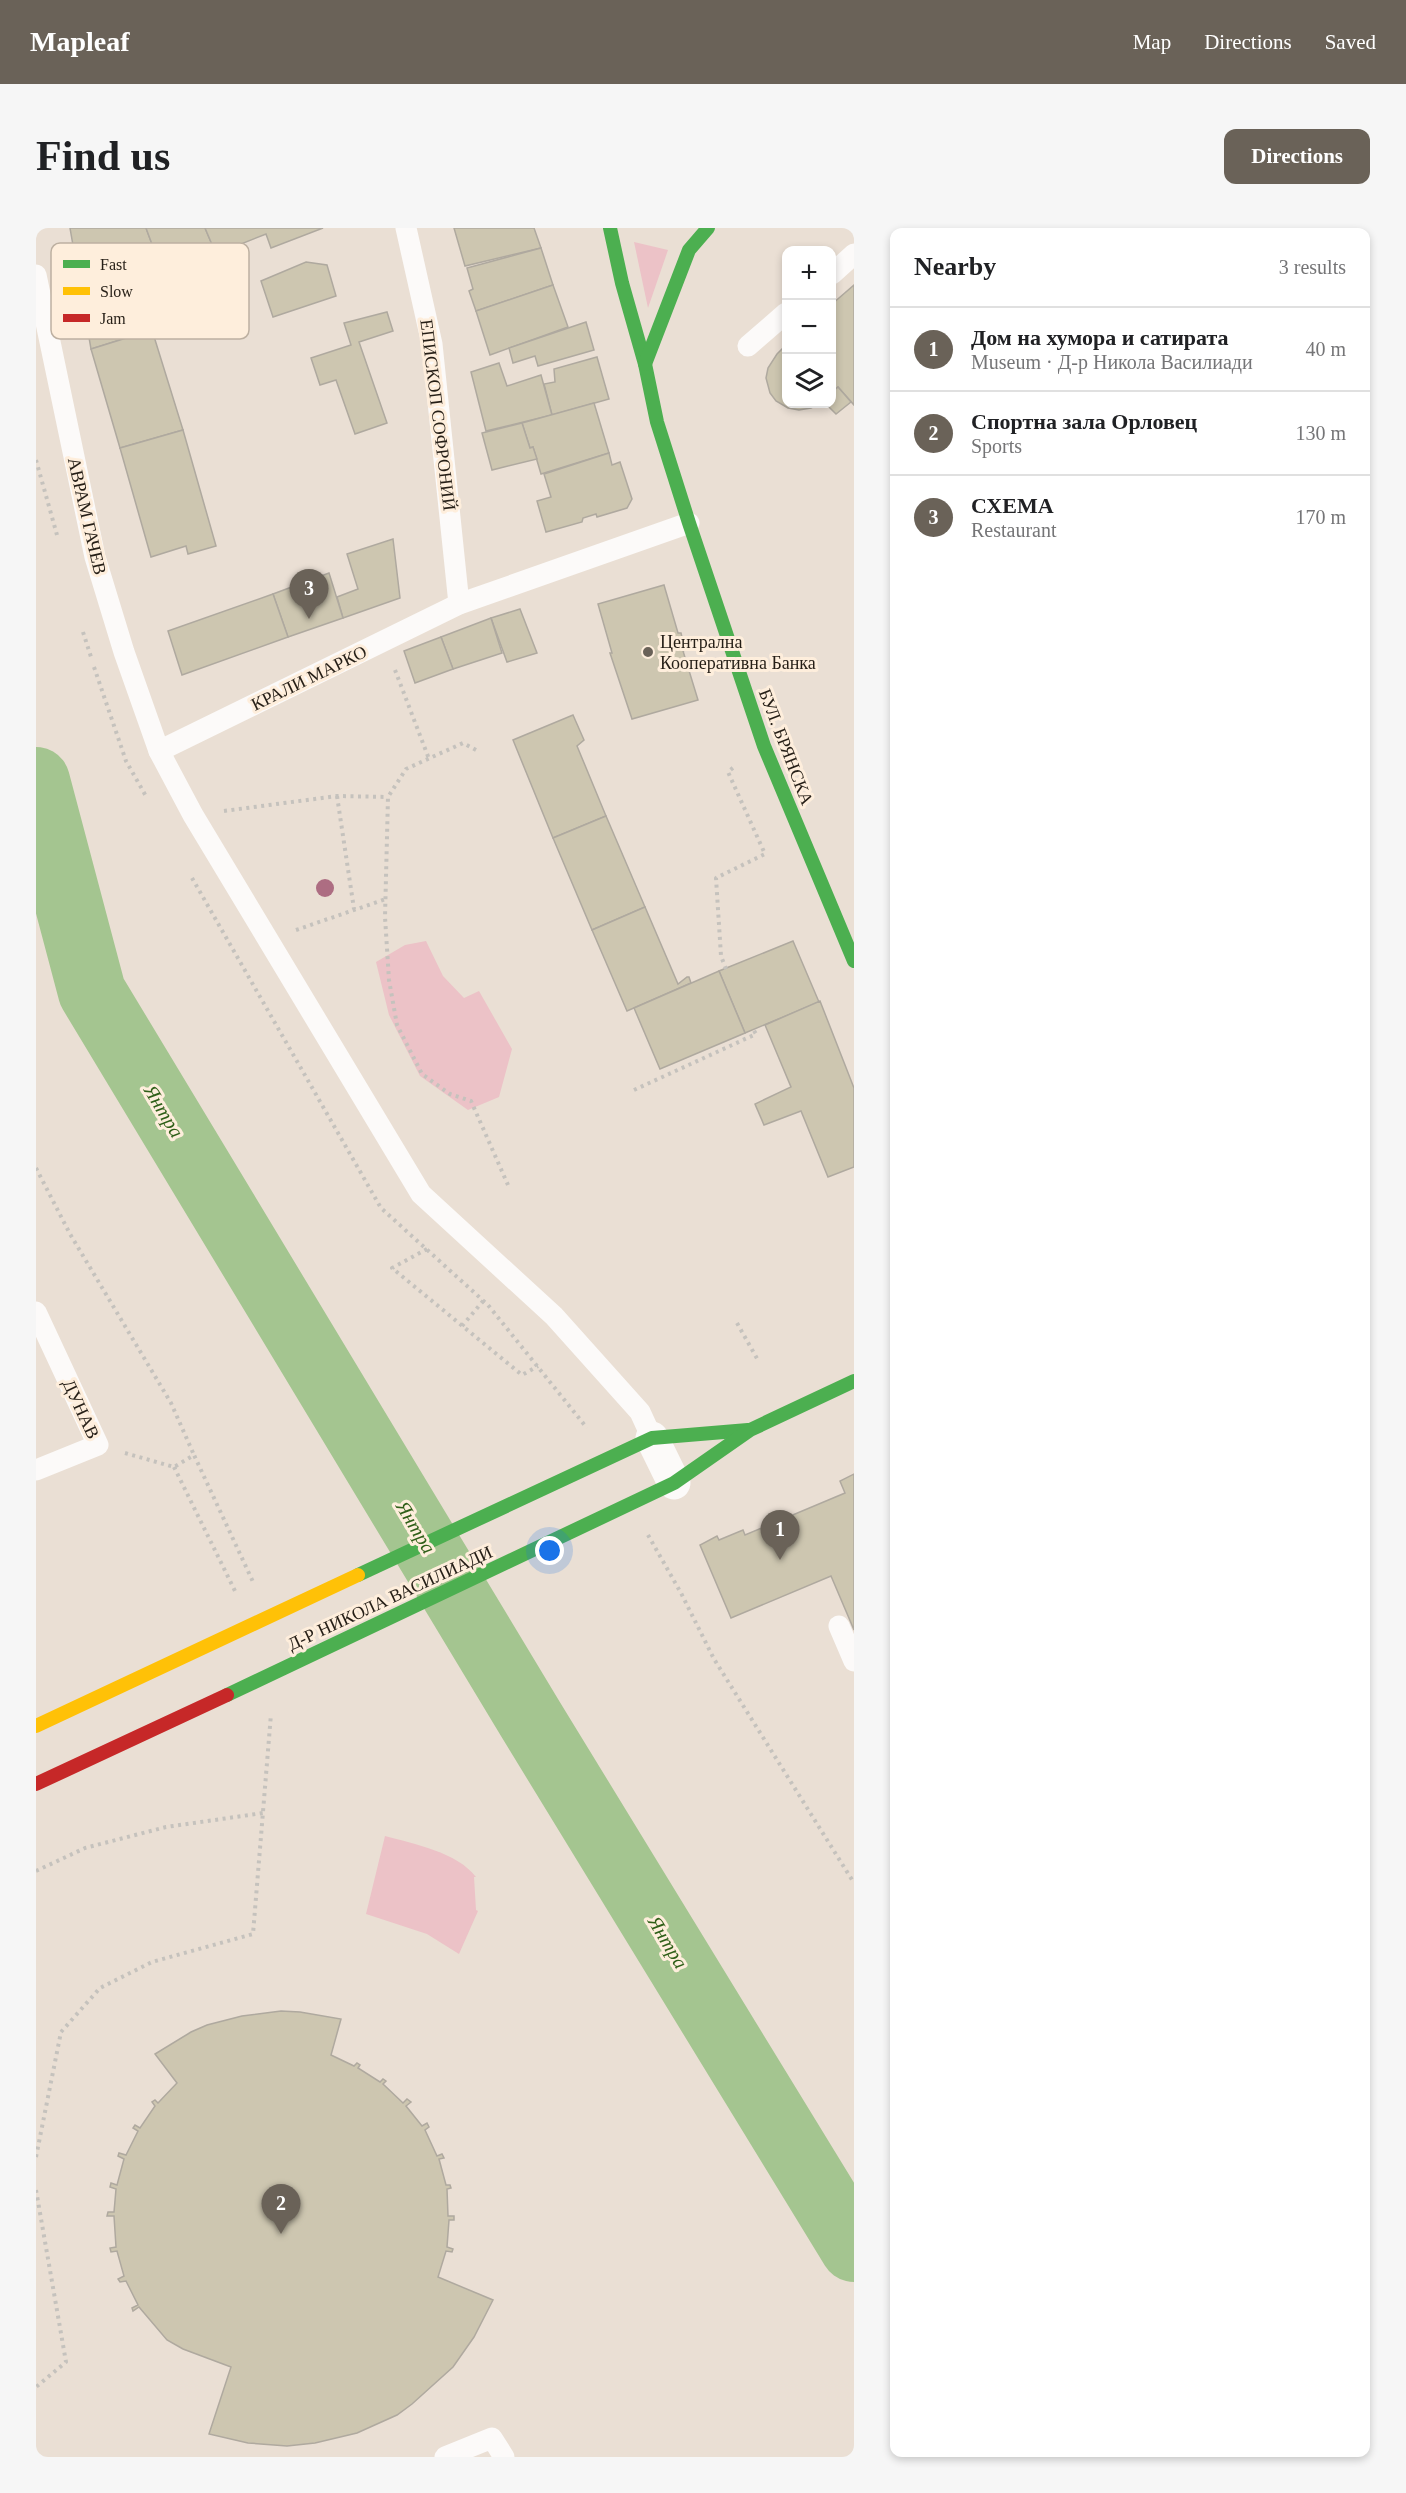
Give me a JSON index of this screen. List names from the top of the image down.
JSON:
{
  "streets": {
    "street": ["БУЛ. БРЯНСКА", "Д-Р НИКОЛА ВАСИЛИАДИ"],
    "lane": [
      "ЕПИСКОП СОФРОНИЙ",
      "АВРАМ ГАЧЕВ",
      "КРАЛИ МАРКО",
      "ДУНАВ"
    ]
  },
  "crossings": [
    ["ЕПИСКОП СОФРОНИЙ", "КРАЛИ МАРКО"],
    ["АВРАМ ГАЧЕВ", "КРАЛИ МАРКО"],
    ["АВРАМ ГАЧЕВ", "Д-Р НИКОЛА ВАСИЛИАДИ"],
    ["КРАЛИ МАРКО", "БУЛ. БРЯНСКА"]
  ],
  "water": ["Янтра"],
  "places": ["Централна Кооперативна Банка"],
  "legend": ["Fast", "Slow", "Jam"],
  "page": {
    "header": "Mapleaf",
    "nav": ["Map", "Directions", "Saved"],
    "buttons": "Directions",
    "title": "Find us",
    "heading": ["Nearby", "3 results"],
    "map_buttons": ["+", "−"],
    "list": [
      {
        "mark": "1",
        "name": "Дом на хумора и сатирата",
        "note": "Museum · Д-р Никола Василиади",
        "value": "40 m"
      },
      {
        "mark": "2",
        "name": "Спортна зала Орловец",
        "note": "Sports",
        "value": "130 m"
      },
      {
        "mark": "3",
        "name": "СХЕМА",
        "note": "Restaurant",
        "value": "170 m"
      }
    ],
    "pins": ["3", "1", "2"]
  }
}
